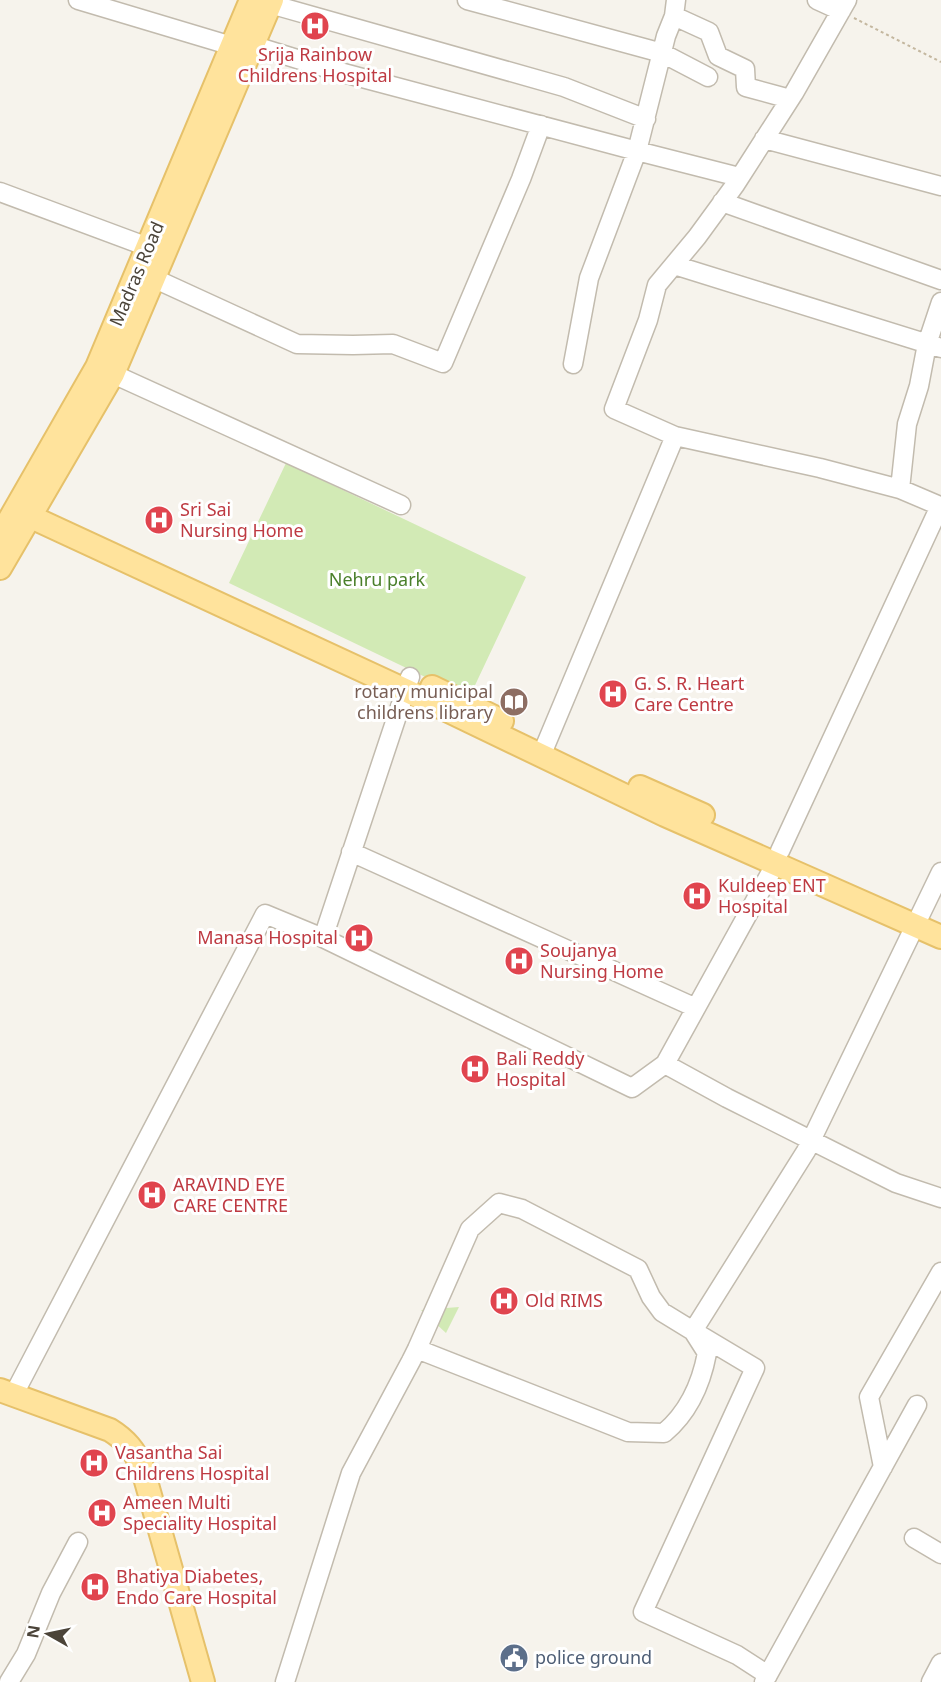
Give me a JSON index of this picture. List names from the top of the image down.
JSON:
{
  "streets": {
    "main road": ["Madras Road"]
  },
  "parks": ["Nehru park"],
  "places": {
    "hospital": [
      "Srija Rainbow Childrens Hospital",
      "Sri Sai Nursing Home",
      "G. S. R. Heart Care Centre",
      "Kuldeep ENT Hospital",
      "Manasa Hospital",
      "Soujanya Nursing Home",
      "Bali Reddy Hospital",
      "ARAVIND EYE CARE CENTRE",
      "Old RIMS",
      "Vasantha Sai Childrens Hospital",
      "Ameen Multi Speciality Hospital",
      "Bhatiya Diabetes, Endo Care Hospital"
    ],
    "library": ["rotary municipal childrens library"],
    "public building": ["police ground"]
  },
  "north": "left"
}
